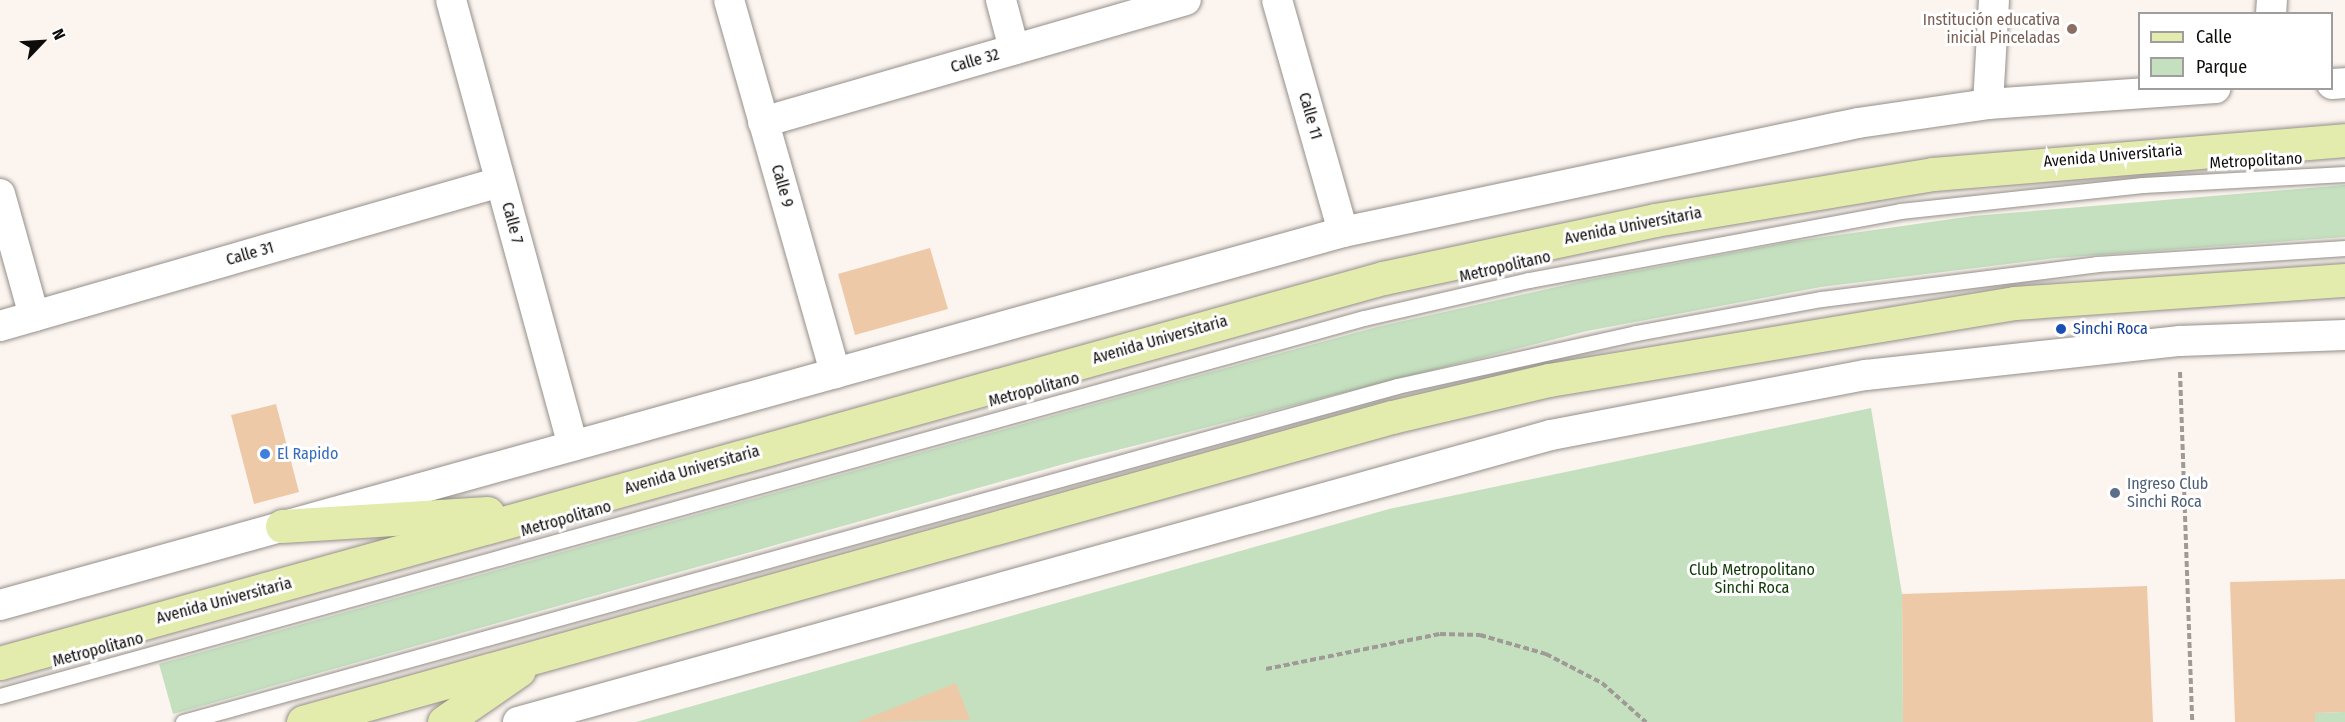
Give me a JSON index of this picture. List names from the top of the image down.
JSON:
{
  "streets": {
    "main road": ["Avenida Universitaria"],
    "street": [
      "Calle 32",
      "Calle 11",
      "Calle 9",
      "Calle 7",
      "Calle 31"
    ],
    "lane": ["Metropolitano"]
  },
  "crossings": [
    ["Calle 32", "Calle 9"],
    ["Calle 7", "Calle 31"]
  ],
  "parks": ["Club Metropolitano Sinchi Roca"],
  "places": [
    "Institución educativa inicial Pinceladas",
    "Sinchi Roca",
    "El Rapido",
    "Ingreso Club Sinchi Roca"
  ],
  "legend": ["Calle", "Parque"],
  "north": "top right"
}
